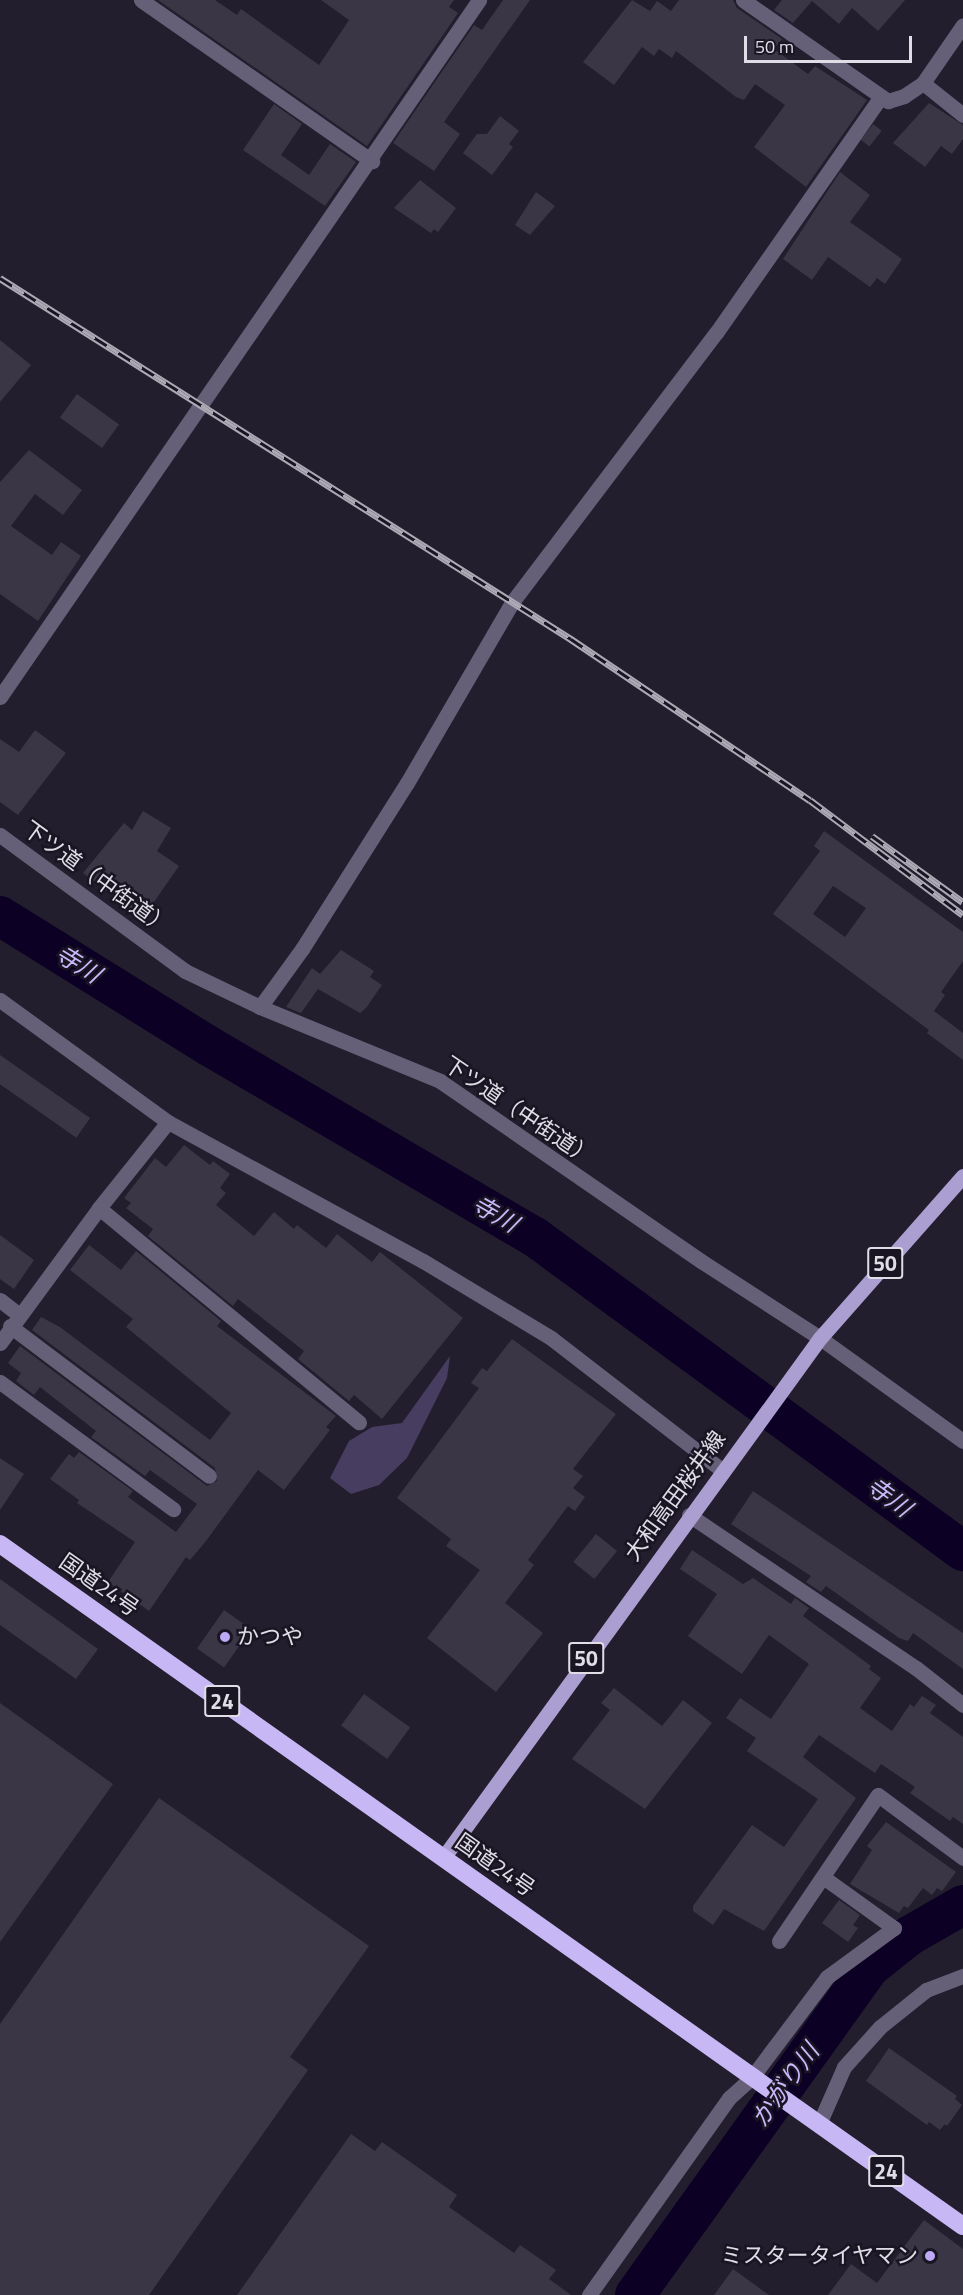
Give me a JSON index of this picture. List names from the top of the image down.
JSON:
{
  "streets": {
    "highway": ["国道24号", "24"],
    "main road": ["50", "大和高田桜井線"],
    "street": ["下ツ道（中街道）"]
  },
  "crossings": [
    ["下ツ道（中街道）", "大和高田桜井線"],
    ["大和高田桜井線", "国道24号"]
  ],
  "water": ["寺川", "かがり川"],
  "places": ["かつや", "ミスタータイヤマン"],
  "scale_bar": "50 m"
}
